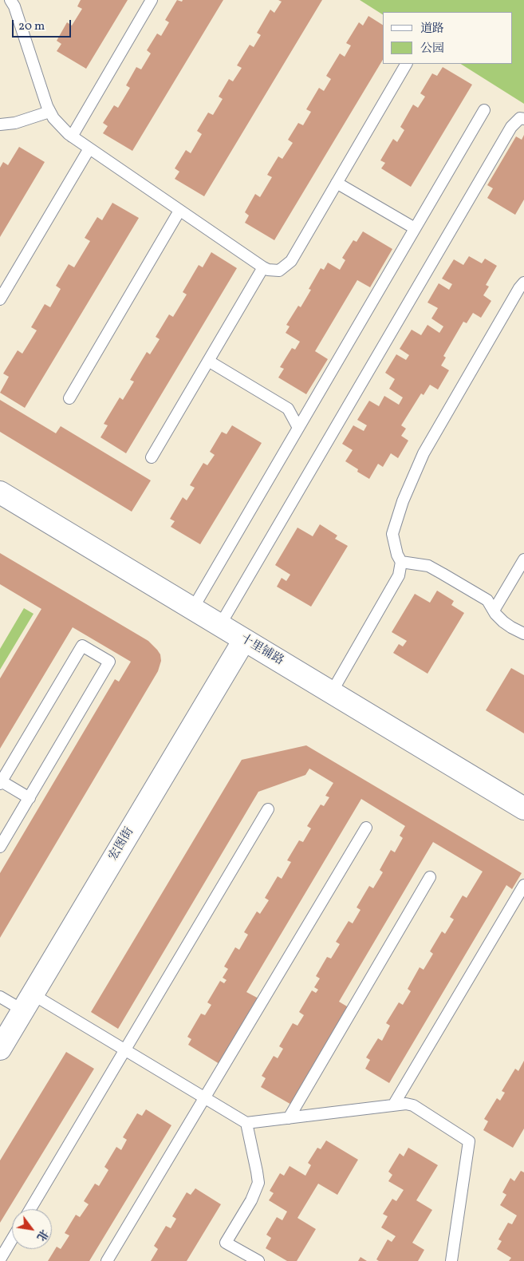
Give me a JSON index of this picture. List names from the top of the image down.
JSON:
{
  "streets": {
    "street": ["十里铺路", "宏图街"]
  },
  "crossings": [
    ["十里铺路", "宏图街"]
  ],
  "legend": ["道路", "公园"],
  "scale_bar": "20 m",
  "north": "bottom right"
}
